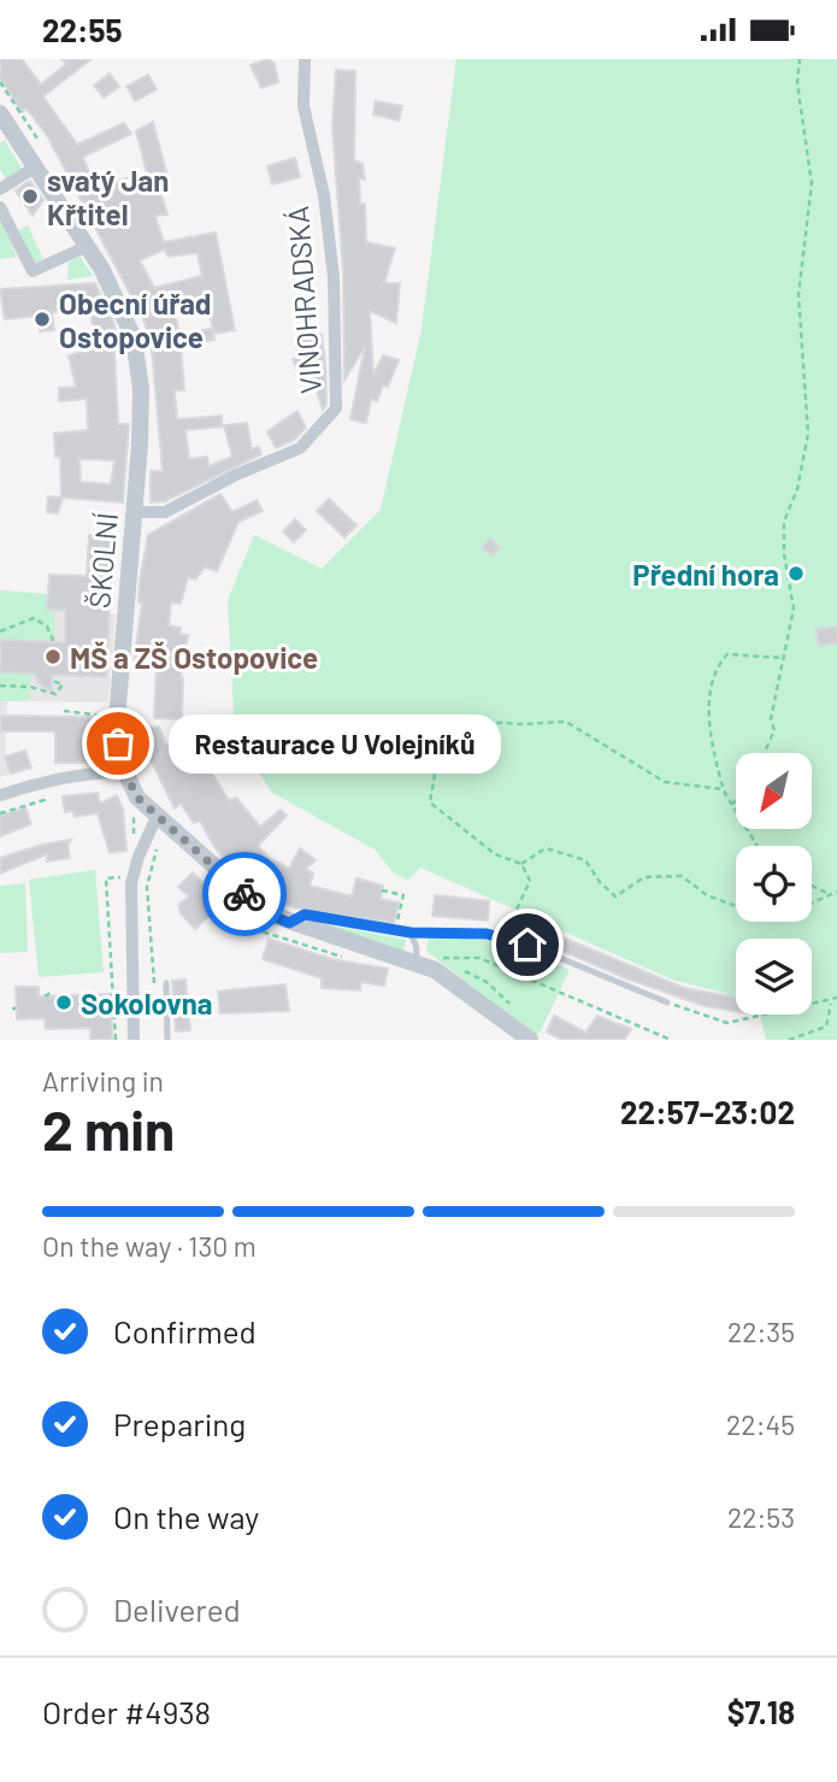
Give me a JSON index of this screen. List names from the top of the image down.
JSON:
{
  "streets": {
    "street": ["VINOHRADSKÁ", "ŠKOLNÍ"]
  },
  "crossings": [
    ["VINOHRADSKÁ", "ŠKOLNÍ"]
  ],
  "places": [
    "svatý Jan Křtitel",
    "Obecní úřad Ostopovice",
    "Přední hora",
    "MŠ a ZŠ Ostopovice",
    "Restaurace U Volejníků",
    "Sokolovna"
  ],
  "north": "bottom left",
  "page": {
    "status": "22:55",
    "bubble": "Restaurace U Volejníků",
    "heading": ["2 min", "Arriving in", "22:57–23:02"],
    "panel": ["Order #4938", "$7.18"],
    "bar": "On the way · 130 m",
    "list": [
      ["Confirmed", "22:35"],
      ["Preparing", "22:45"],
      ["On the way", "22:53"],
      "Delivered"
    ]
  }
}
